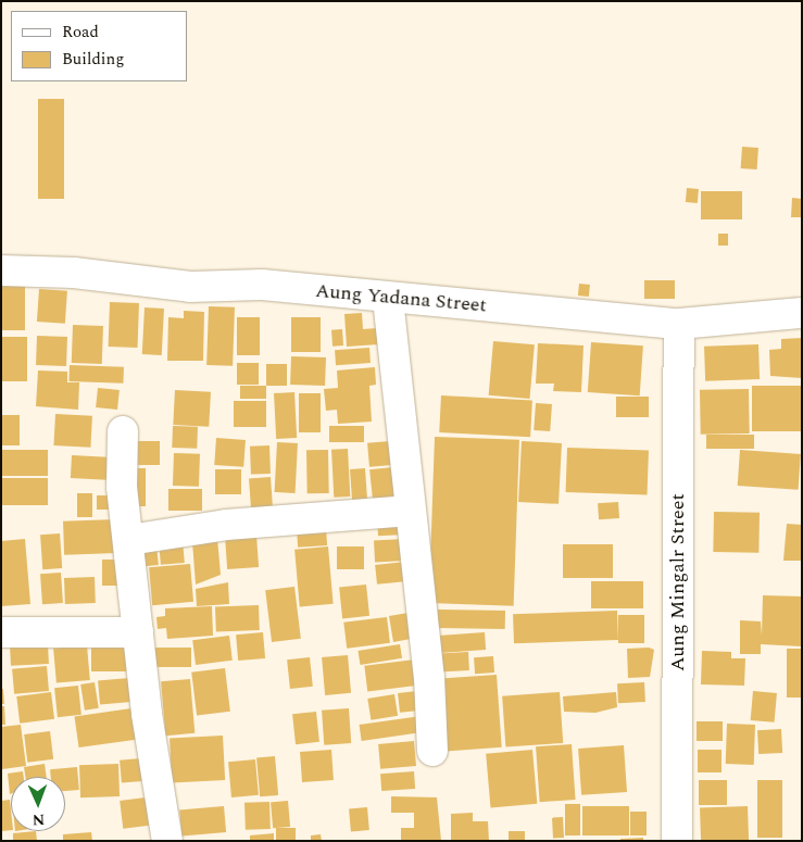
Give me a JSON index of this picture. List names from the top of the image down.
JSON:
{
  "streets": {
    "street": ["Aung Yadana Street", "Aung Mingalr Street"]
  },
  "crossings": [
    ["Aung Yadana Street", "Aung Mingalr Street"]
  ],
  "legend": ["Road", "Building"],
  "north": "bottom"
}
